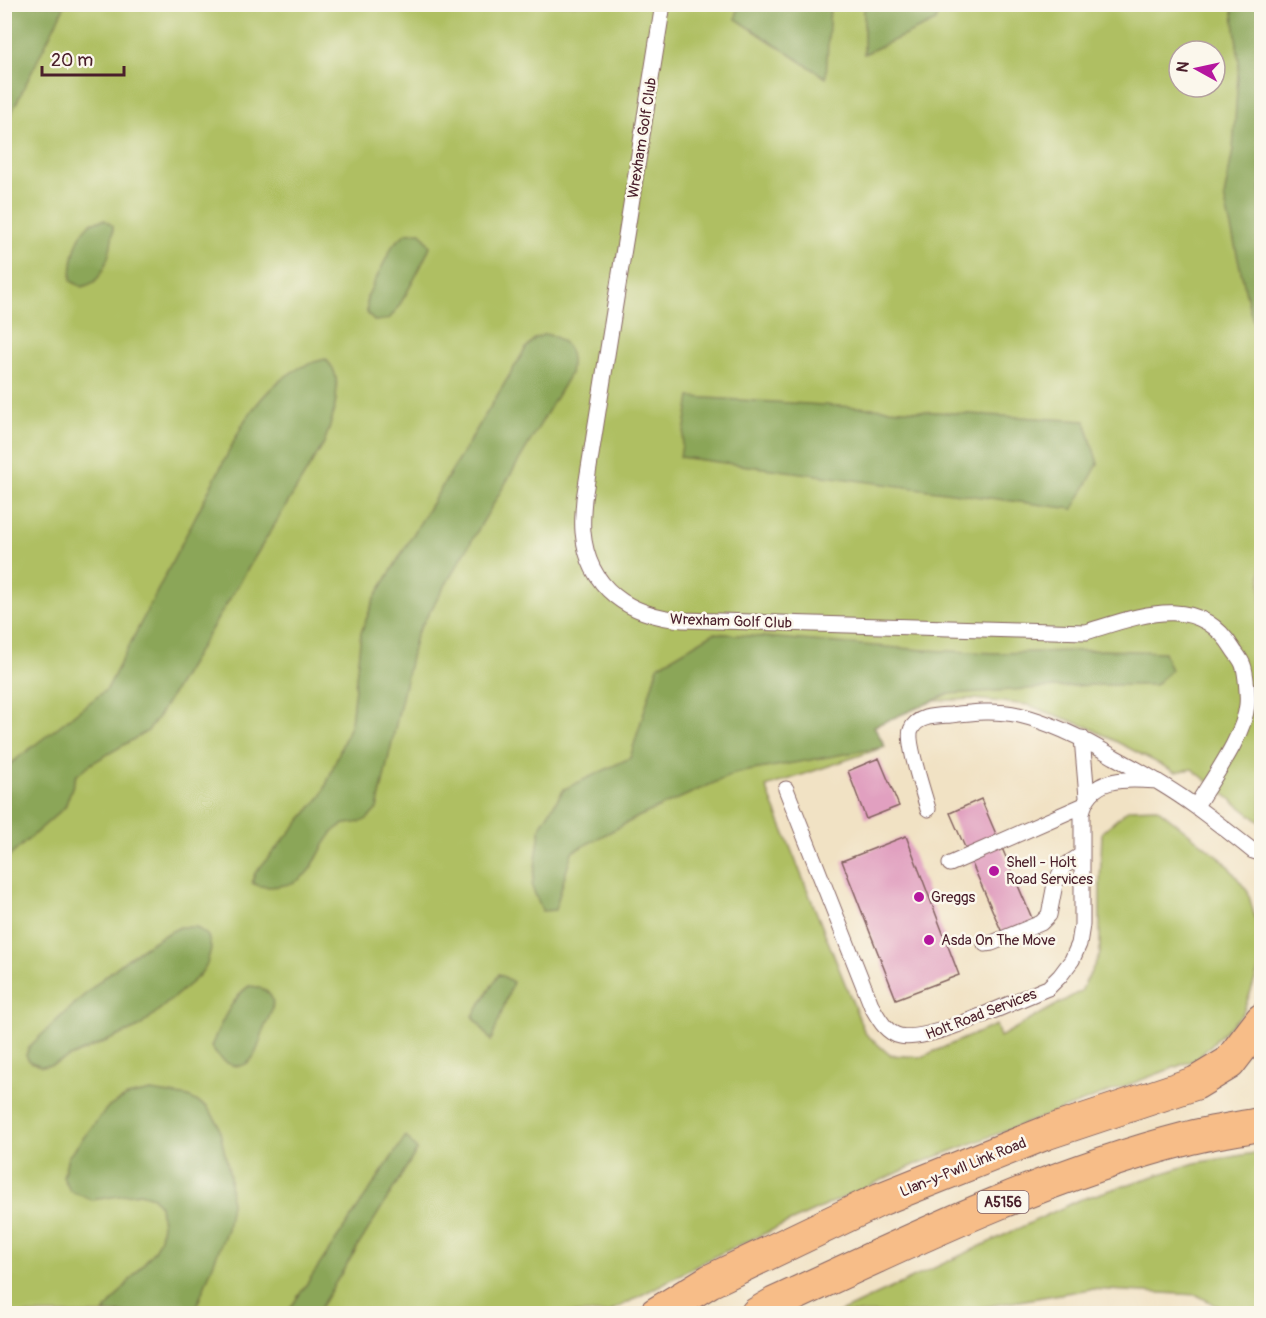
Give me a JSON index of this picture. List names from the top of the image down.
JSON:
{
  "streets": {
    "highway": ["Llan-y-Pwll Link Road", "A5156"],
    "lane": ["Wrexham Golf Club", "Holt Road Services"]
  },
  "places": ["Shell - Holt Road Services", "Greggs", "Asda On The Move"],
  "scale_bar": "20 m",
  "north": "left"
}
